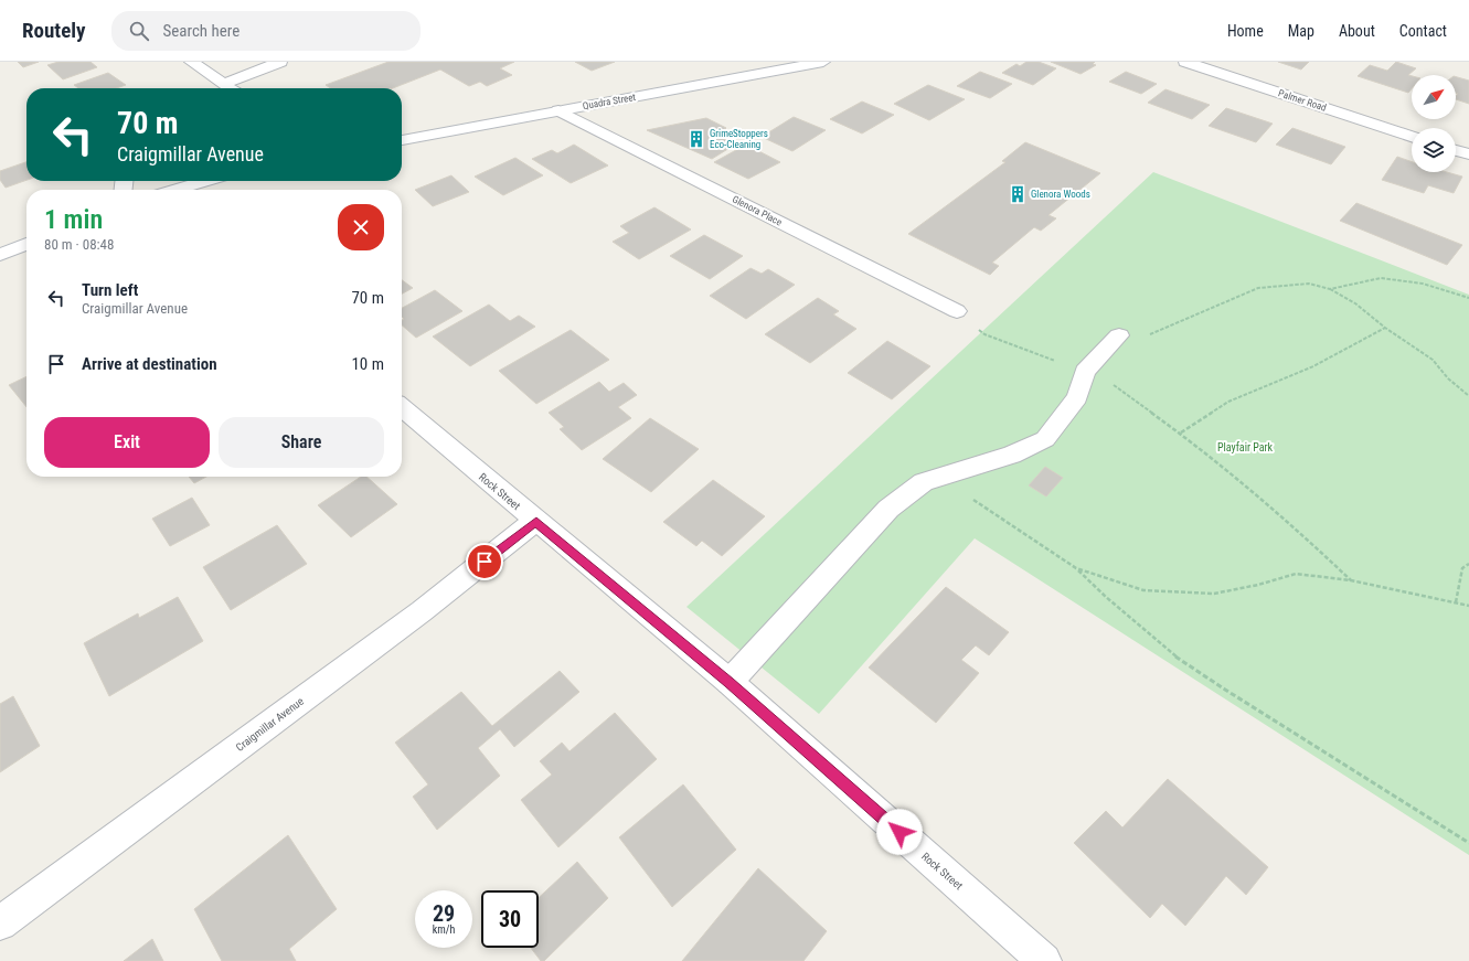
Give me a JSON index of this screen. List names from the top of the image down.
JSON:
{
  "streets": {
    "street": [
      "Palmer Road",
      "Quadra Street",
      "Glenora Place",
      "Rock Street",
      "Craigmillar Avenue"
    ]
  },
  "crossings": [
    ["Quadra Street", "Glenora Place"],
    ["Rock Street", "Craigmillar Avenue"]
  ],
  "parks": ["Playfair Park"],
  "places": {
    "building": ["GrimeStoppers Eco-Cleaning", "Glenora Woods"]
  },
  "north": "top right",
  "page": {
    "header": "Routely",
    "search": "Search here",
    "nav": [
      "Home",
      "Map",
      "About",
      "Contact"
    ],
    "turn": ["70 m", "Craigmillar Avenue"],
    "heading": ["1 min", "80 m · 08:48"],
    "list": [
      {
        "name": "Turn left",
        "note": "Craigmillar Avenue",
        "value": "70 m"
      },
      {
        "name": "Arrive at destination",
        "value": "10 m"
      }
    ],
    "buttons": ["Exit", "Share"],
    "speed": "29 km/h",
    "limit": "30"
  }
}
